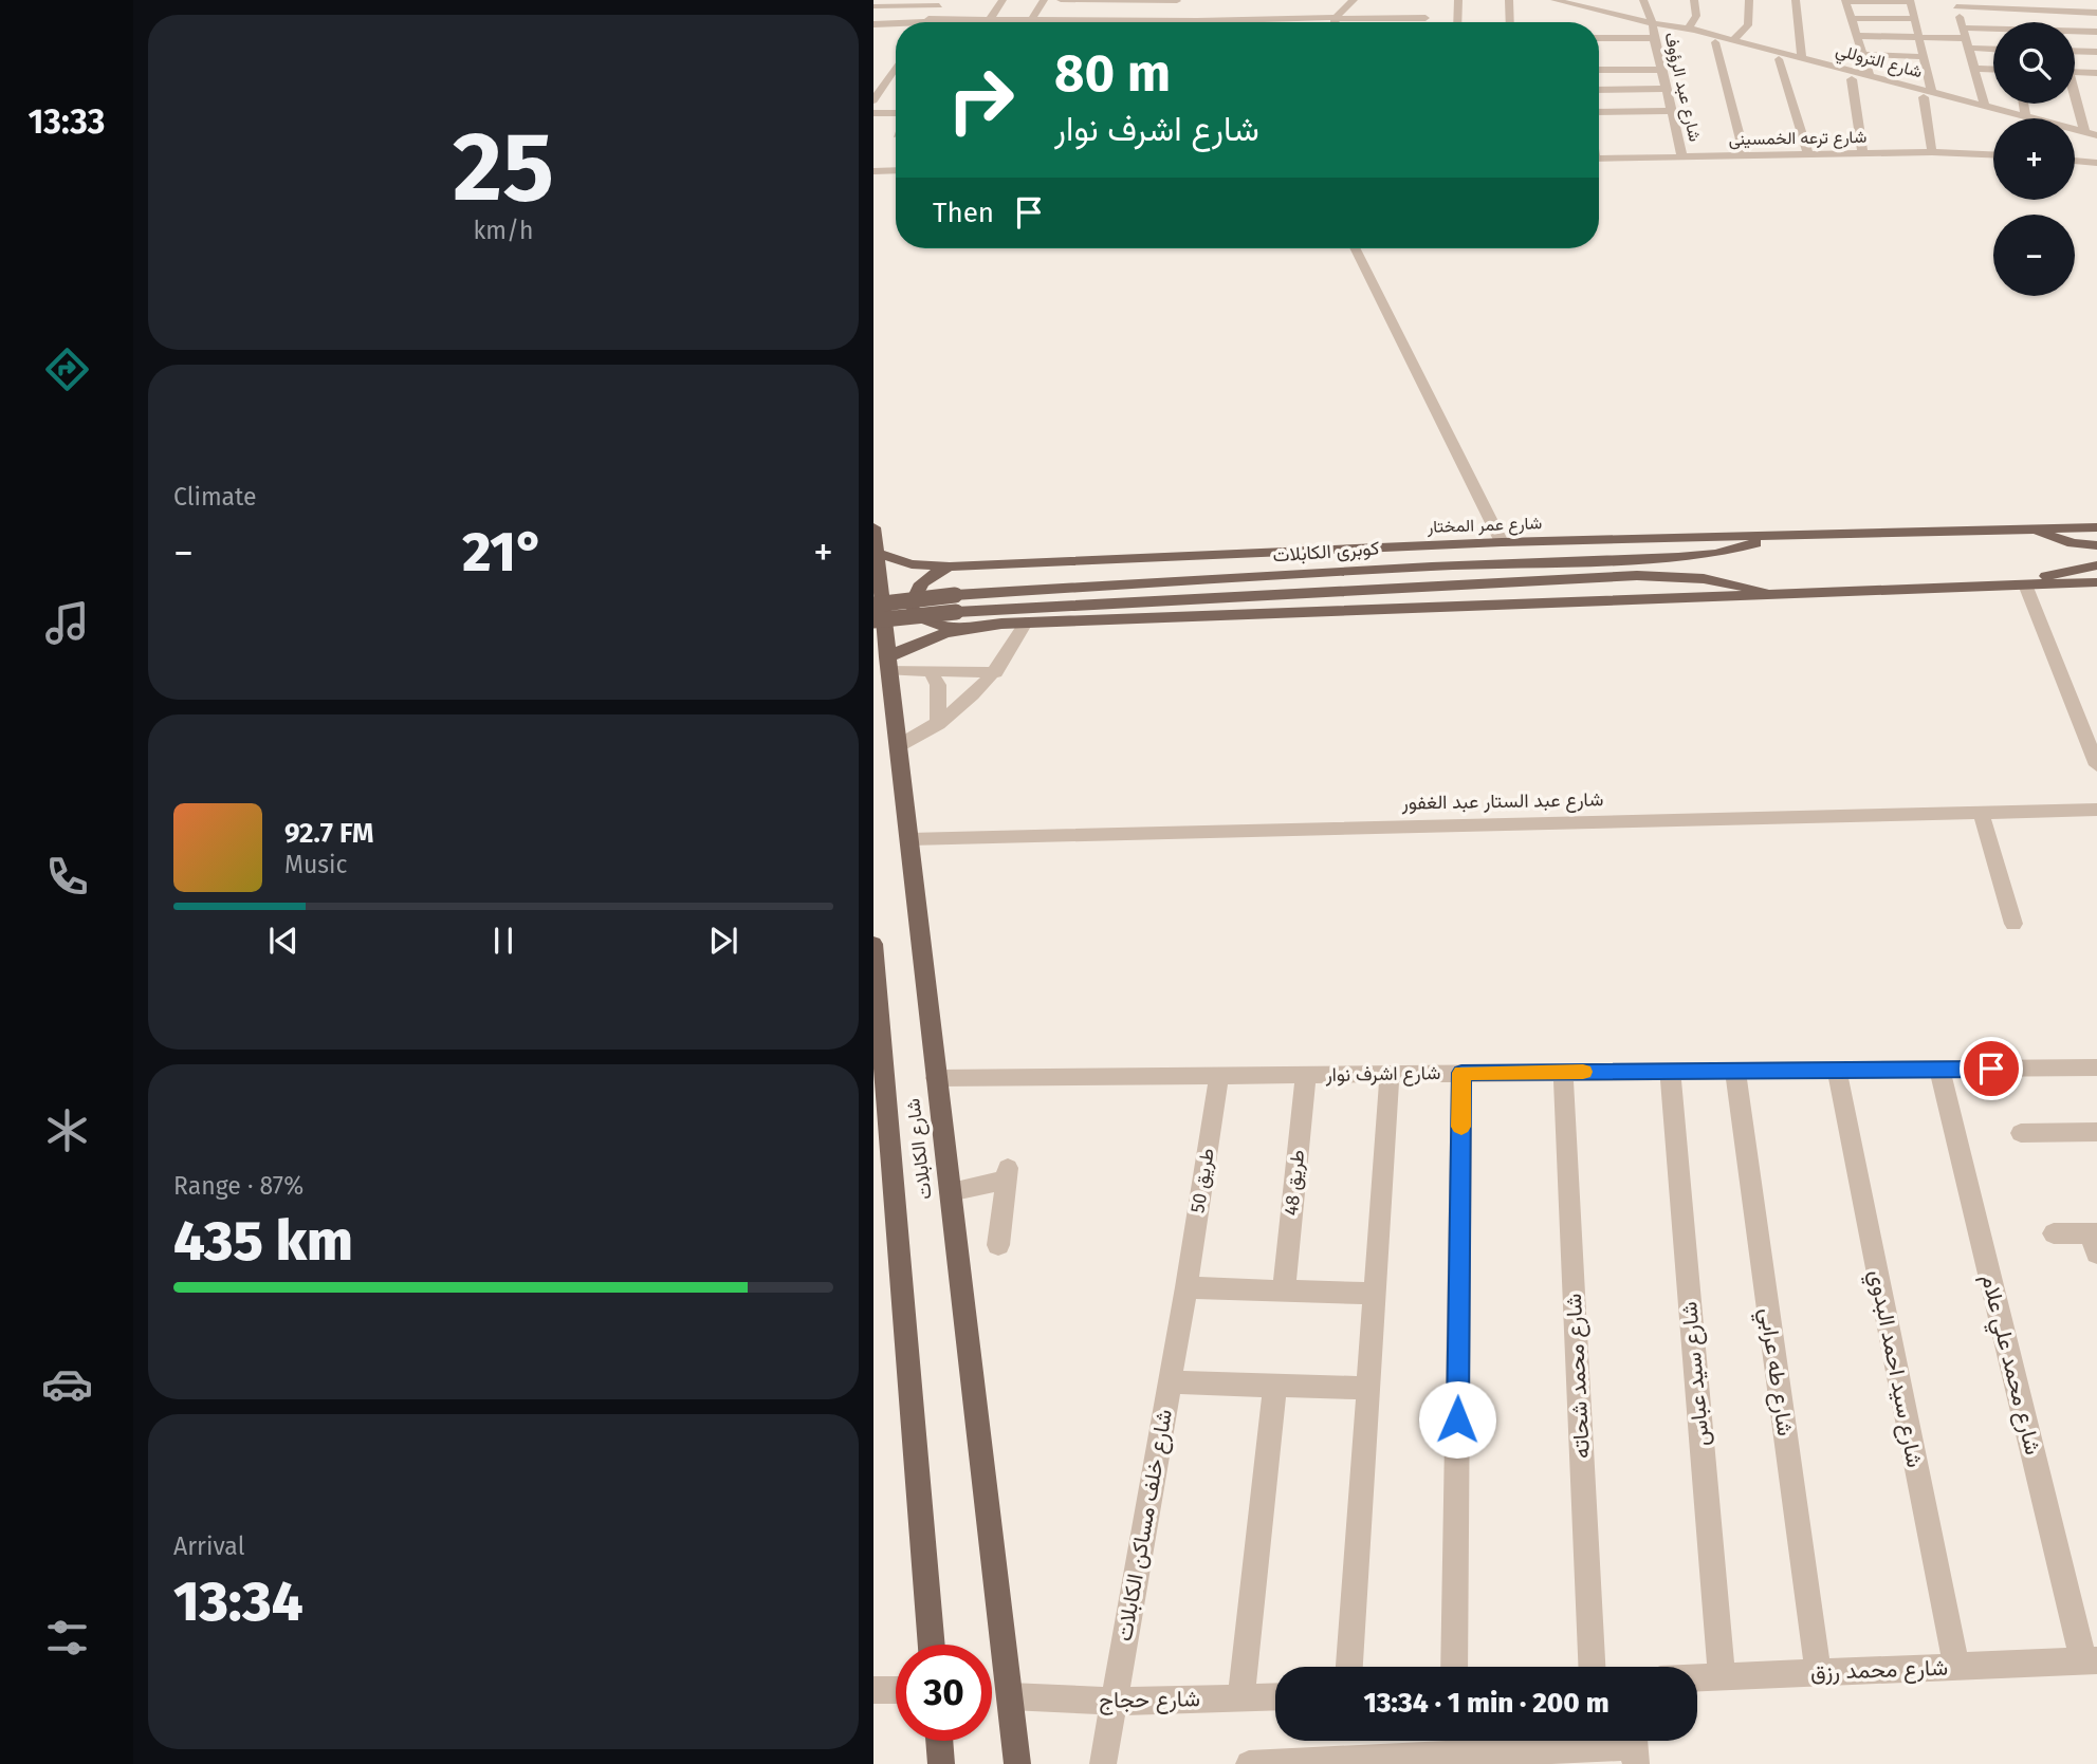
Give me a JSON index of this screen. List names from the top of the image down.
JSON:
{
  "streets": {
    "main road": ["شارع عمر المختار", "كوبرى الكابلات", "شارع الكابلات"],
    "street": [
      "شارع التروللي",
      "شارع عبد الرؤوف",
      "شارع ترعه الخمسينى",
      "شارع عبد الستار عبد الغفور",
      "شارع اشرف نوار",
      "طريق 50",
      "طريق 48",
      "شارع محمد علي علام",
      "شارع سيد احمد البدوي",
      "شارع طه عرابي",
      "شارع سيد عباس",
      "شارع محمد شحاته",
      "شارع خلف مساكن الكابلات",
      "شارع محمد رزق",
      "شارع حجاج"
    ]
  },
  "crossings": [
    ["شارع التروللي", "شارع عبد الرؤوف"],
    ["شارع عبد الرؤوف", "شارع ترعه الخمسينى"],
    ["شارع عمر المختار", "كوبرى الكابلات"],
    ["شارع عمر المختار", "شارع الكابلات"],
    ["شارع عبد الستار عبد الغفور", "شارع الكابلات"],
    ["شارع اشرف نوار", "شارع الكابلات"],
    ["شارع اشرف نوار", "طريق 50"],
    ["شارع اشرف نوار", "طريق 48"],
    ["شارع اشرف نوار", "شارع محمد علي علام"],
    ["شارع اشرف نوار", "شارع سيد احمد البدوي"],
    ["شارع اشرف نوار", "شارع طه عرابي"],
    ["شارع اشرف نوار", "شارع سيد عباس"],
    ["شارع اشرف نوار", "شارع محمد شحاته"],
    ["شارع الكابلات", "شارع حجاج"],
    ["طريق 50", "شارع خلف مساكن الكابلات"],
    ["شارع محمد علي علام", "شارع محمد رزق"],
    ["شارع سيد احمد البدوي", "شارع محمد رزق"],
    ["شارع طه عرابي", "شارع محمد رزق"],
    ["شارع سيد عباس", "شارع محمد رزق"],
    ["شارع خلف مساكن الكابلات", "شارع حجاج"]
  ],
  "page": {
    "tabs": "13:33",
    "tile": [
      ["25", "km/h"],
      "Climate",
      ["Range · 87%", "435 km"],
      ["Arrival", "13:34"]
    ],
    "map_buttons": ["+", "−"],
    "turn": ["80 m", "شارع اشرف نوار"],
    "then": "Then",
    "heat": ["−", "21°", "+"],
    "song": ["92.7 FM", "Music"],
    "limit": "30",
    "trip": "13:34 · 1 min · 200 m"
  }
}
